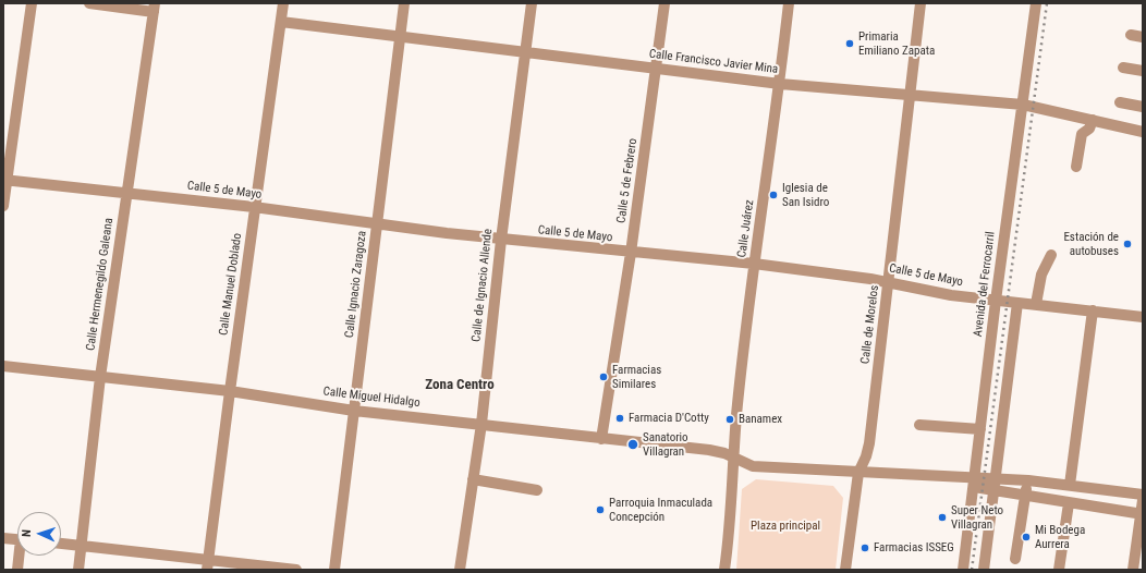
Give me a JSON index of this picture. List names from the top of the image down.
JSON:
{
  "streets": {
    "street": [
      "Calle Francisco Javier Mina",
      "Calle 5 de Febrero",
      "Calle 5 de Mayo",
      "Calle Juárez",
      "Calle Hermenegildo Galeana",
      "Calle Manuel Doblado",
      "Calle Ignacio Zaragoza",
      "Avenida del Ferrocarril",
      "Calle de Ignacio Allende",
      "Calle de Morelos",
      "Calle Miguel Hidalgo"
    ]
  },
  "crossings": [
    ["Calle Francisco Javier Mina", "Calle 5 de Febrero"],
    ["Calle Francisco Javier Mina", "Calle Juárez"],
    ["Calle Francisco Javier Mina", "Calle Manuel Doblado"],
    ["Calle Francisco Javier Mina", "Calle Ignacio Zaragoza"],
    ["Calle Francisco Javier Mina", "Avenida del Ferrocarril"],
    ["Calle Francisco Javier Mina", "Calle de Ignacio Allende"],
    ["Calle Francisco Javier Mina", "Calle de Morelos"],
    ["Calle 5 de Febrero", "Calle 5 de Mayo"],
    ["Calle 5 de Febrero", "Calle Miguel Hidalgo"],
    ["Calle 5 de Mayo", "Calle Juárez"],
    ["Calle 5 de Mayo", "Calle Hermenegildo Galeana"],
    ["Calle 5 de Mayo", "Calle Manuel Doblado"],
    ["Calle 5 de Mayo", "Calle Ignacio Zaragoza"],
    ["Calle 5 de Mayo", "Avenida del Ferrocarril"],
    ["Calle 5 de Mayo", "Calle de Ignacio Allende"],
    ["Calle 5 de Mayo", "Calle de Morelos"],
    ["Calle Juárez", "Calle Miguel Hidalgo"],
    ["Calle Hermenegildo Galeana", "Calle Miguel Hidalgo"],
    ["Calle Manuel Doblado", "Calle Miguel Hidalgo"],
    ["Calle Ignacio Zaragoza", "Calle Miguel Hidalgo"],
    ["Calle de Ignacio Allende", "Calle Miguel Hidalgo"],
    ["Calle de Morelos", "Calle Miguel Hidalgo"]
  ],
  "districts": ["Zona Centro"],
  "parks": ["Plaza principal"],
  "places": [
    "Primaria Emiliano Zapata",
    "Iglesia de San Isidro",
    "Estación de autobuses",
    "Farmacias Similares",
    "Farmacia D'Cotty",
    "Banamex",
    "Sanatorio Villagran",
    "Parroquia Inmaculada Concepción",
    "Super Neto Villagran",
    "Mi Bodega Aurrera",
    "Farmacias ISSEG"
  ],
  "north": "left"
}
